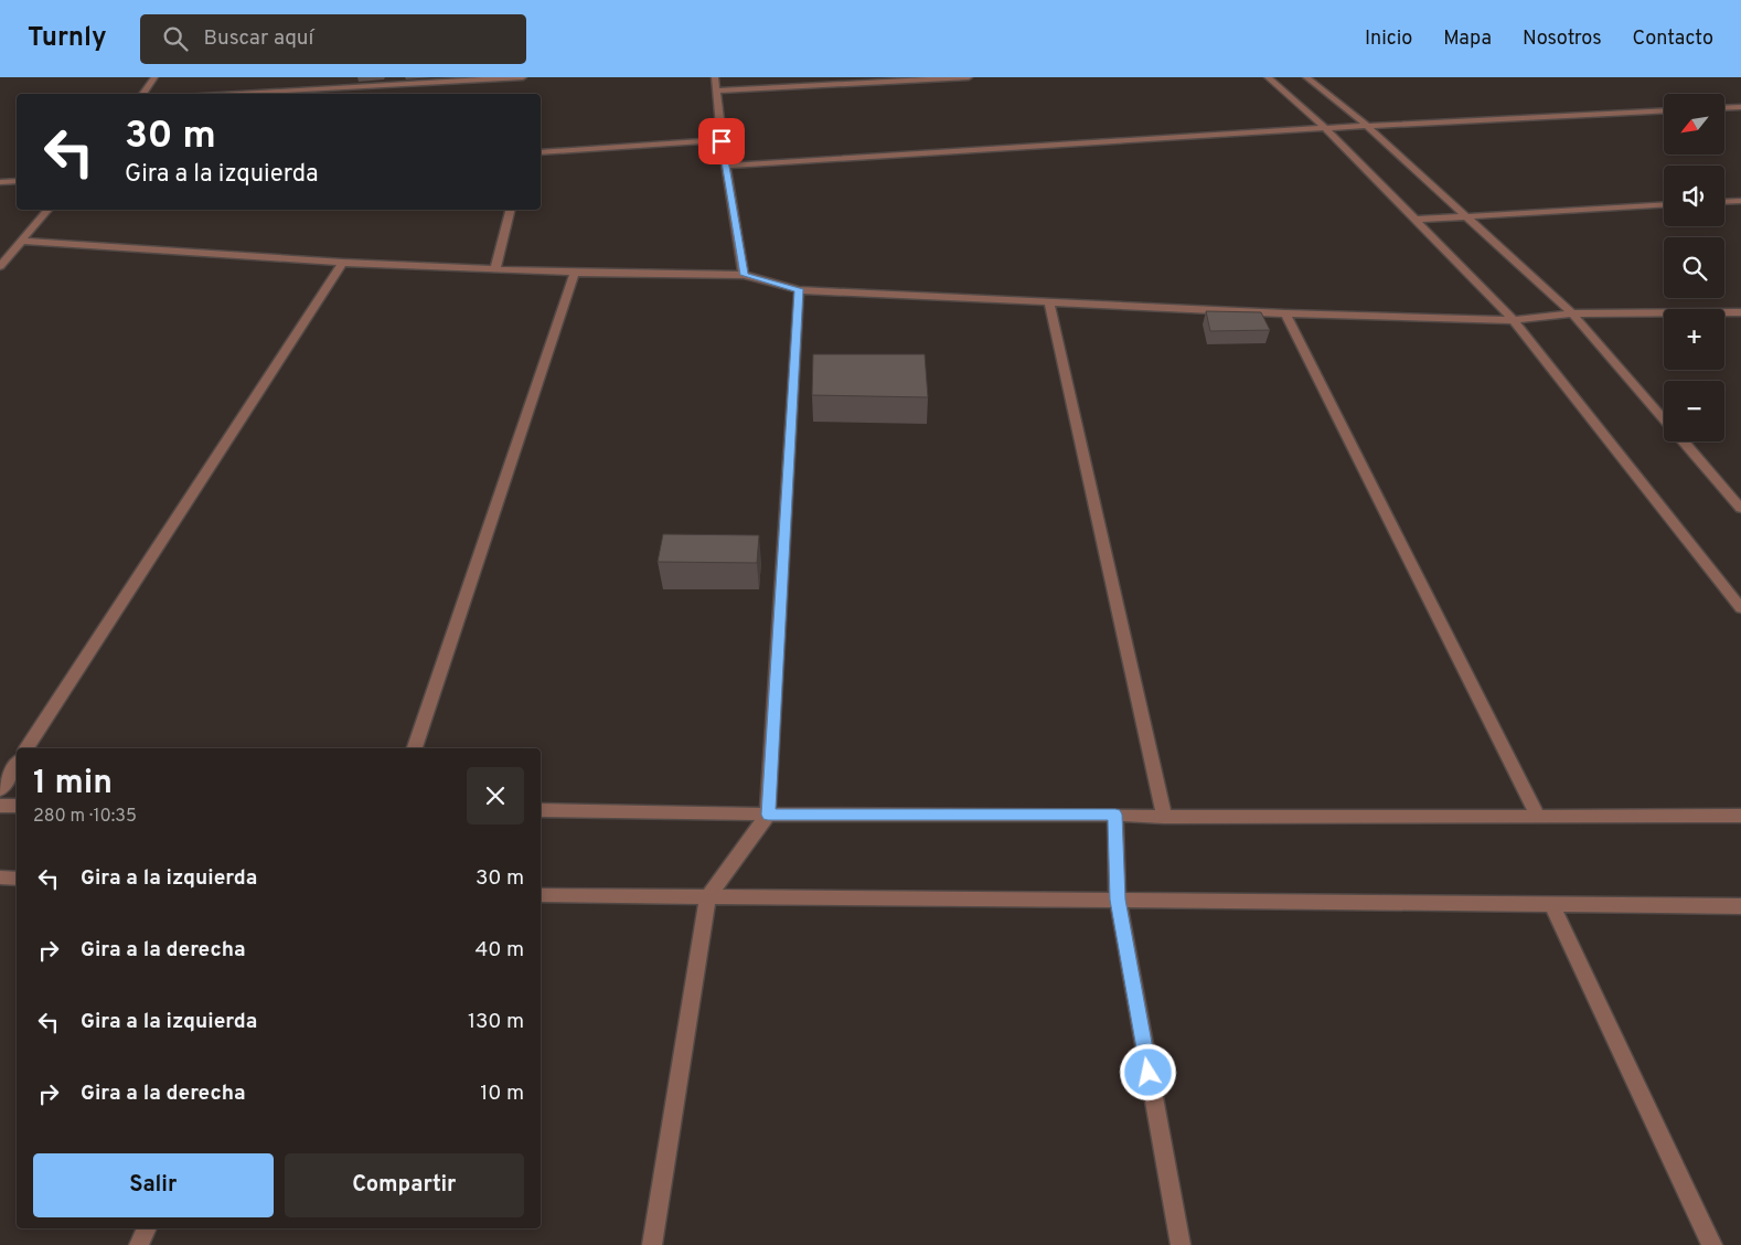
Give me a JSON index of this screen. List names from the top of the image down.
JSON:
{
  "north": "bottom left",
  "page": {
    "header": "Turnly",
    "search": "Buscar aquí",
    "nav": [
      "Inicio",
      "Mapa",
      "Nosotros",
      "Contacto"
    ],
    "map_buttons": ["+", "−"],
    "turn": ["30 m", "Gira a la izquierda"],
    "heading": ["1 min", "280 m · 10:35"],
    "list": [
      {
        "name": "Gira a la izquierda",
        "value": "30 m"
      },
      {
        "name": "Gira a la derecha",
        "value": "40 m"
      },
      {
        "name": "Gira a la izquierda",
        "value": "130 m"
      },
      {
        "name": "Gira a la derecha",
        "value": "10 m"
      }
    ],
    "buttons": ["Salir", "Compartir"]
  }
}
